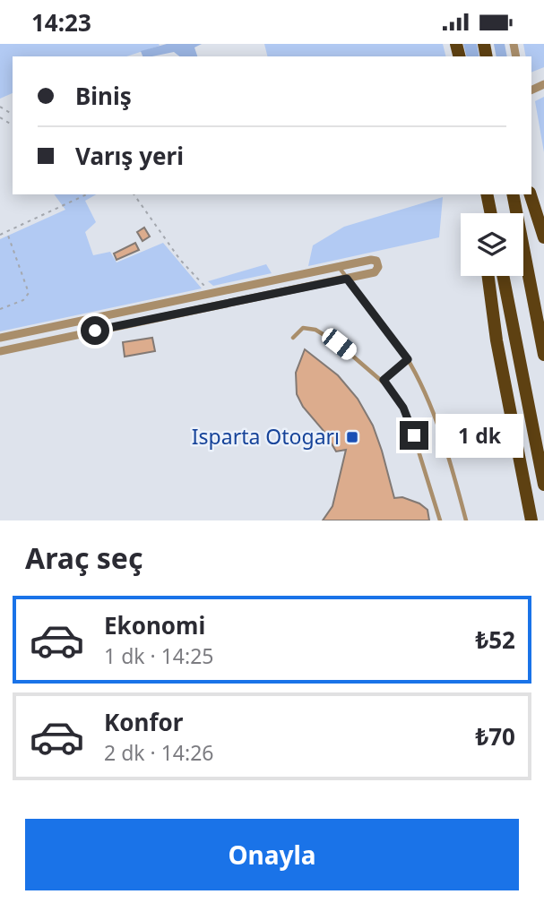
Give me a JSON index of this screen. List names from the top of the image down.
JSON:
{
  "places": {
    "transit": ["Isparta Otogarı"]
  },
  "page": {
    "status": "14:23",
    "banner": ["Biniş", "Varış yeri"],
    "bubble": "1 dk",
    "heading": "Araç seç",
    "list": [
      {
        "name": "Ekonomi",
        "note": "1 dk · 14:25",
        "value": "₺52"
      },
      {
        "name": "Konfor",
        "note": "2 dk · 14:26",
        "value": "₺70"
      }
    ],
    "buttons": "Onayla"
  }
}
